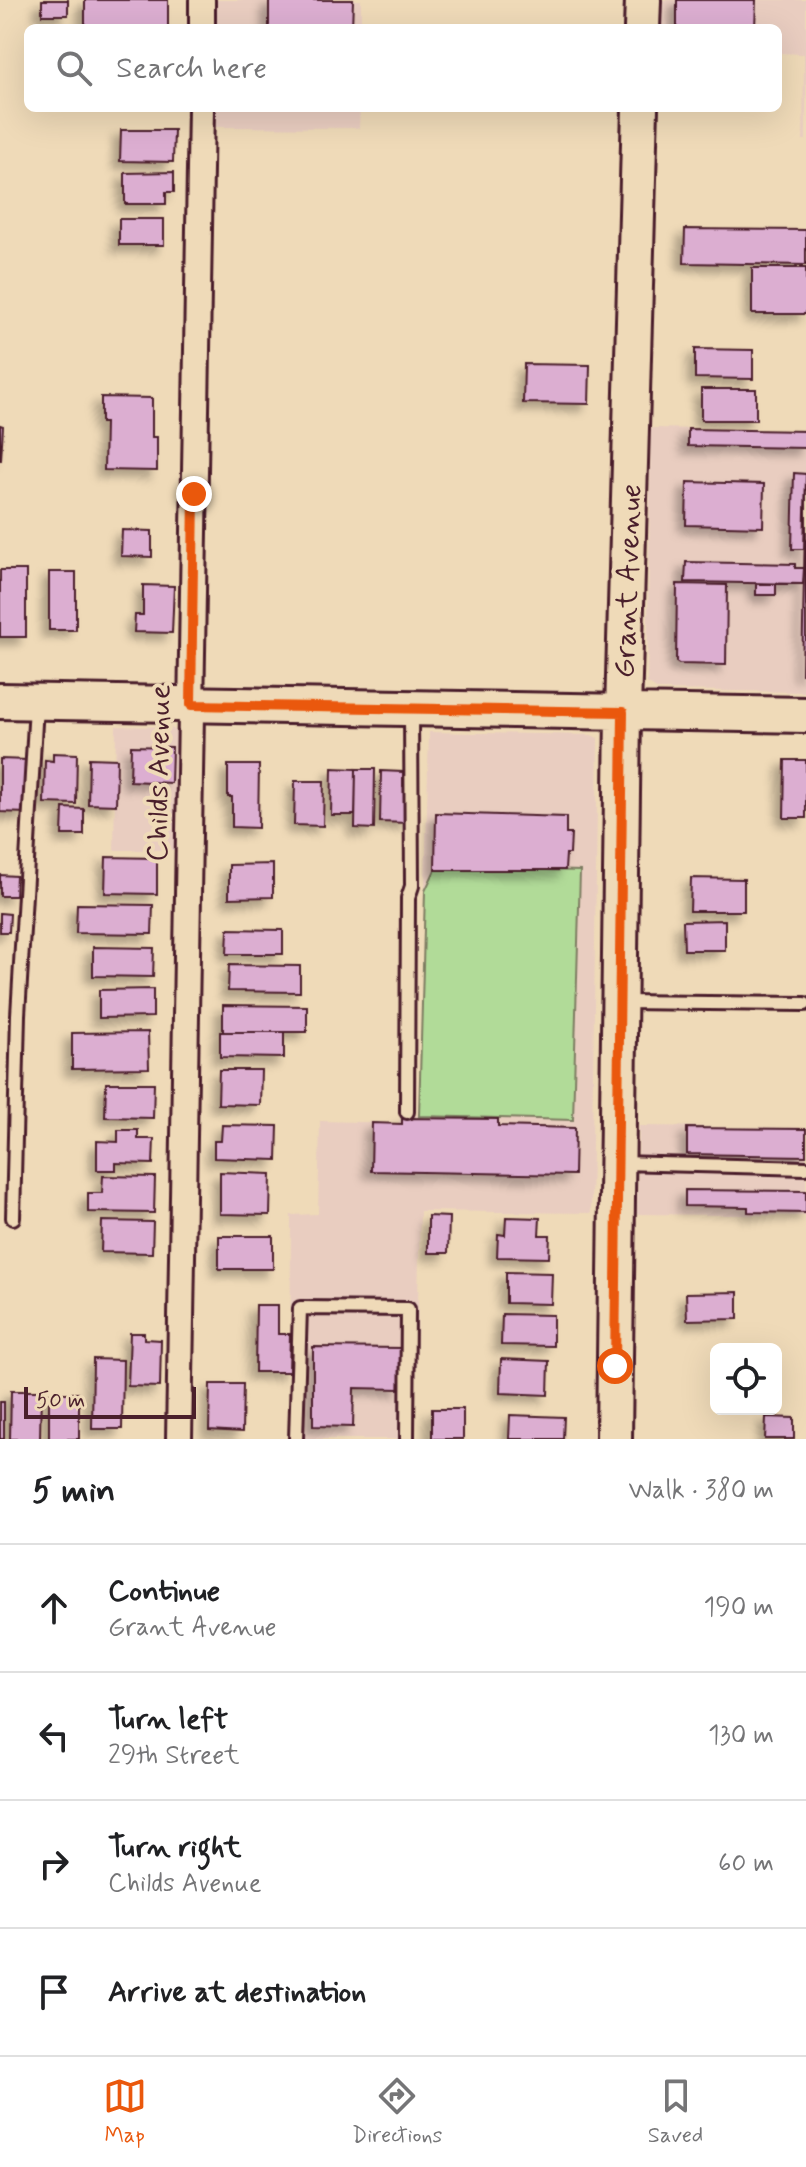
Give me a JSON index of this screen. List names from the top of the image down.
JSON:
{
  "streets": {
    "street": ["Grant Avenue", "Childs Avenue"]
  },
  "scale_bar": "50 m",
  "page": {
    "search": "Search here",
    "scale": "50 m",
    "heading": ["5 min", "Walk · 380 m"],
    "list": [
      ["Continue", "Grant Avenue", "190 m"],
      ["Turn left", "29th Street", "130 m"],
      ["Turn right", "Childs Avenue", "60 m"],
      "Arrive at destination"
    ],
    "nav": ["Map", "Directions", "Saved"]
  }
}
